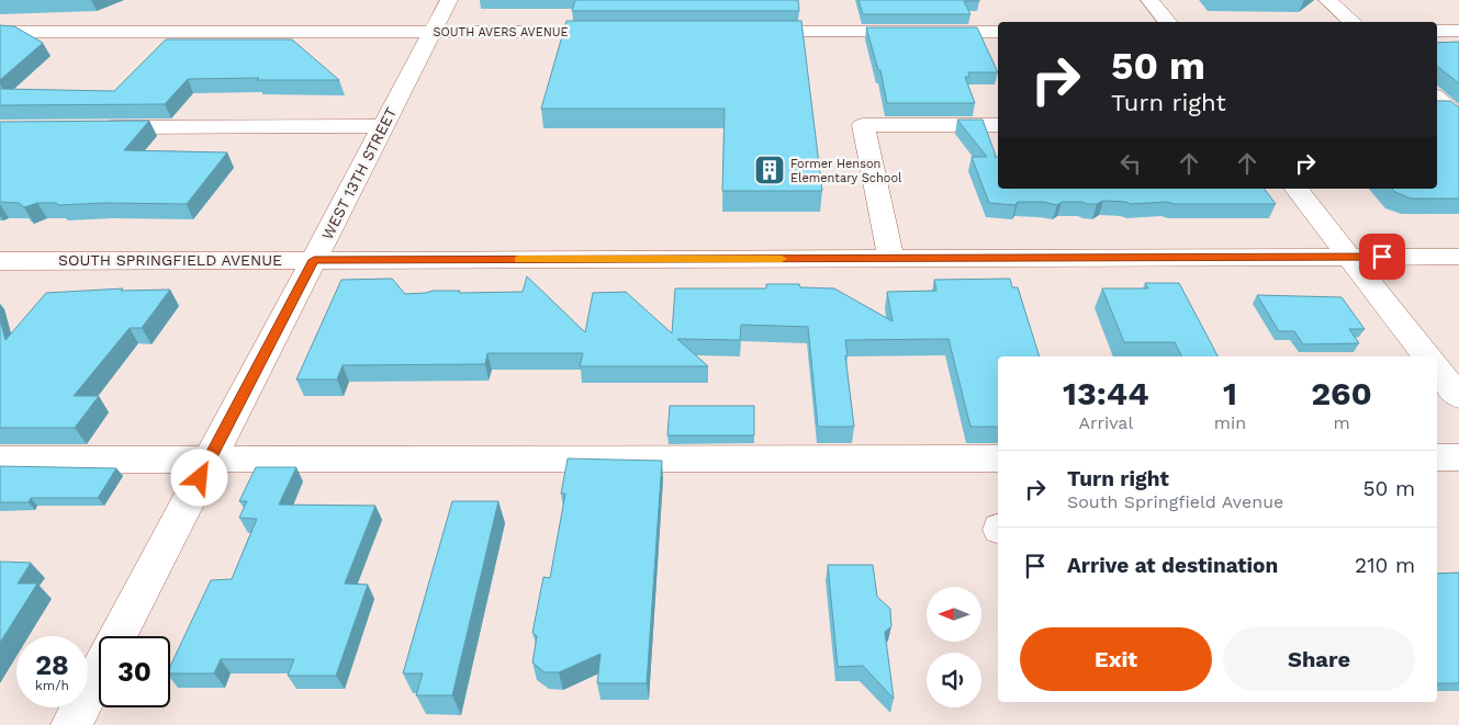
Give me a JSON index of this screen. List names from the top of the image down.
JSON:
{
  "streets": {
    "street": ["SOUTH AVERS AVENUE", "WEST 13TH STREET", "SOUTH SPRINGFIELD AVENUE"]
  },
  "crossings": [
    ["SOUTH AVERS AVENUE", "WEST 13TH STREET"],
    ["WEST 13TH STREET", "SOUTH SPRINGFIELD AVENUE"]
  ],
  "places": {
    "building": ["Former Henson Elementary School"]
  },
  "north": "left",
  "page": {
    "turn": ["50 m", "Turn right"],
    "eta": [
      "13:44",
      "Arrival",
      "1",
      "min",
      "260",
      "m"
    ],
    "list": [
      {
        "name": "Turn right",
        "note": "South Springfield Avenue",
        "value": "50 m"
      },
      {
        "name": "Arrive at destination",
        "value": "210 m"
      }
    ],
    "buttons": ["Exit", "Share"],
    "speed": "28 km/h",
    "limit": "30"
  }
}
